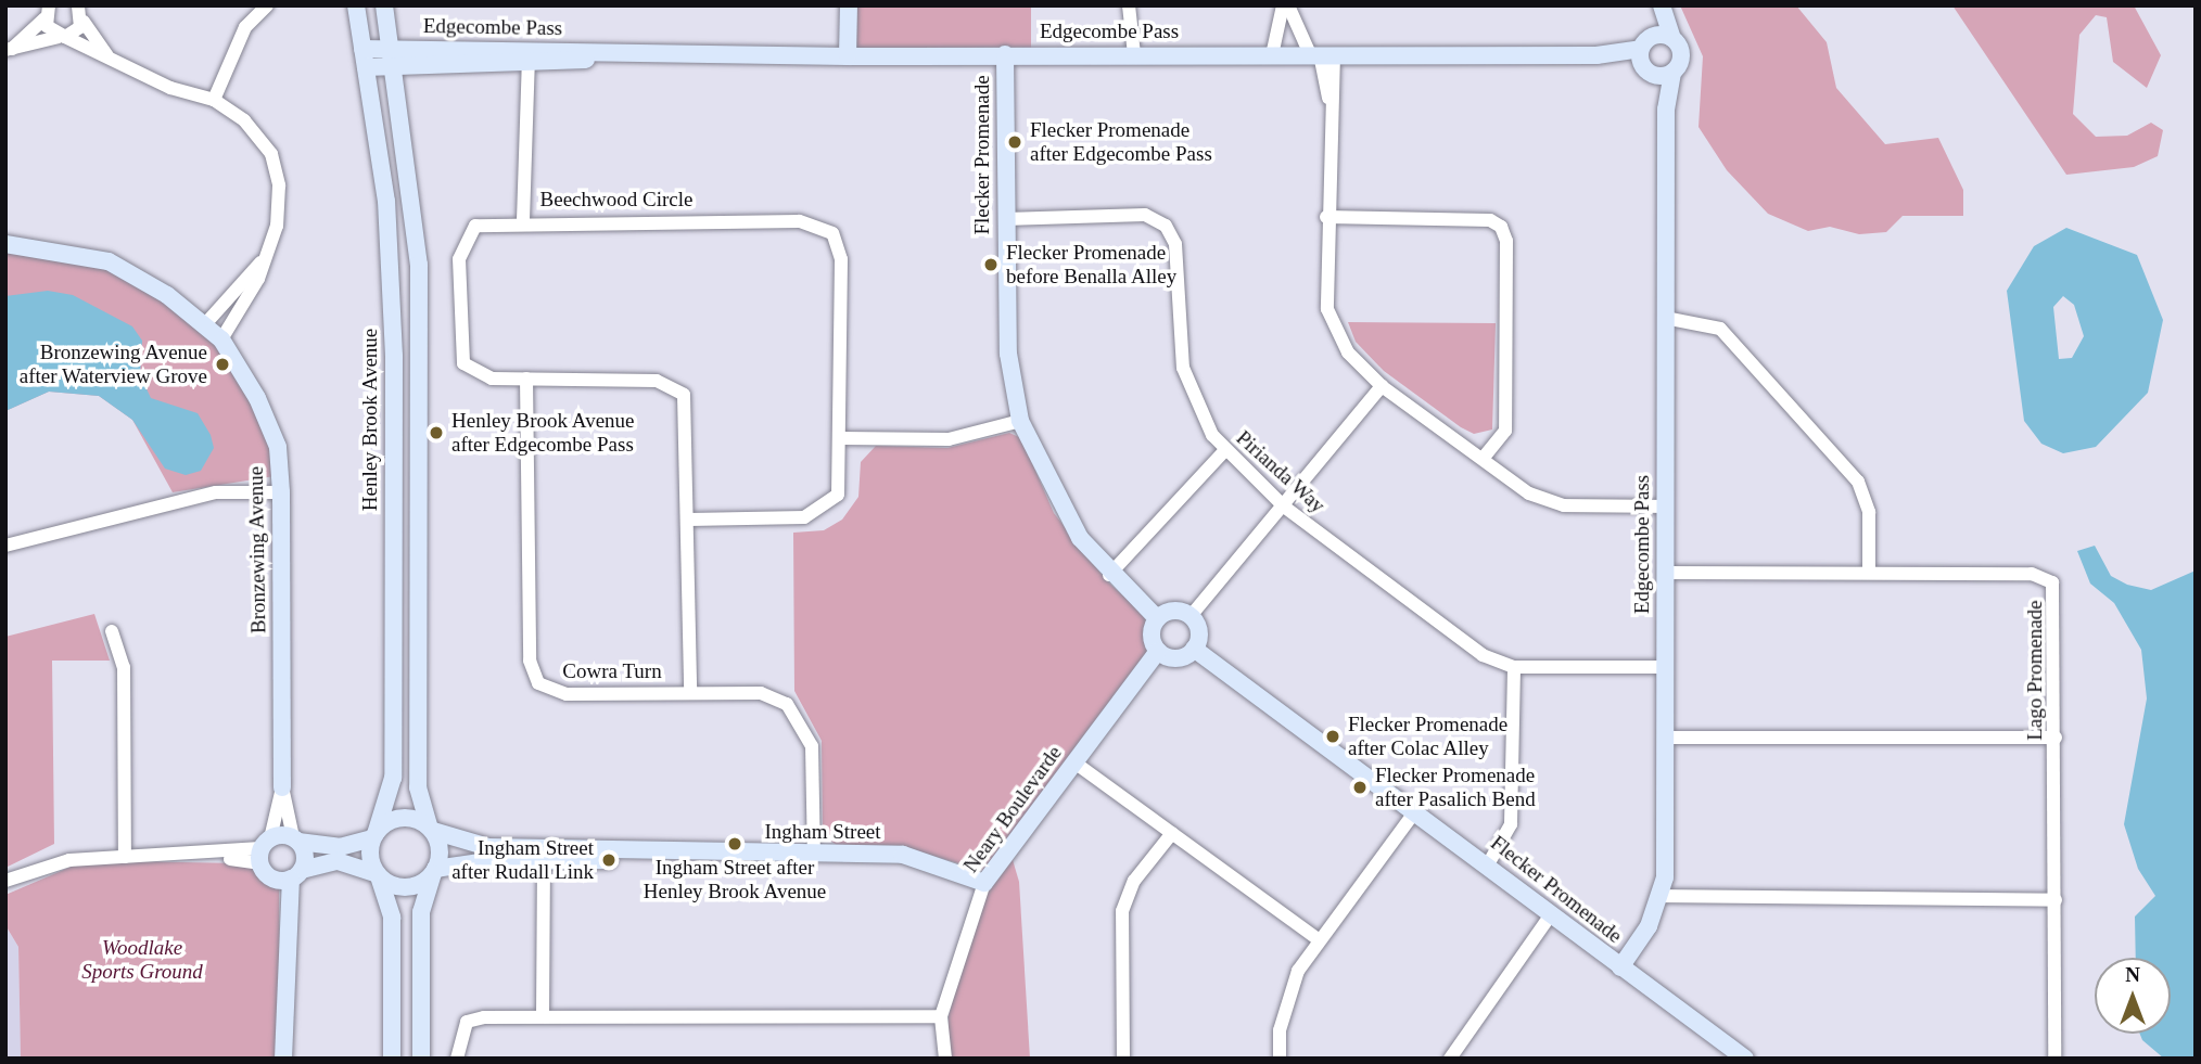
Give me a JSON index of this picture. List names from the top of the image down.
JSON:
{
  "streets": {
    "street": [
      "Edgecombe Pass",
      "Flecker Promenade",
      "Beechwood Circle",
      "Henley Brook Avenue",
      "Pirianda Way",
      "Bronzewing Avenue",
      "Lago Promenade",
      "Cowra Turn",
      "Neary Boulevarde",
      "Ingham Street"
    ]
  },
  "crossings": [
    ["Edgecombe Pass", "Flecker Promenade"],
    ["Edgecombe Pass", "Henley Brook Avenue"],
    ["Edgecombe Pass", "Pirianda Way"],
    ["Edgecombe Pass", "Lago Promenade"],
    ["Flecker Promenade", "Pirianda Way"],
    ["Flecker Promenade", "Neary Boulevarde"],
    ["Beechwood Circle", "Cowra Turn"],
    ["Henley Brook Avenue", "Ingham Street"],
    ["Cowra Turn", "Ingham Street"],
    ["Neary Boulevarde", "Ingham Street"]
  ],
  "parks": ["Woodlake Sports Ground"],
  "places": [
    "Flecker Promenade after Edgecombe Pass",
    "Flecker Promenade before Benalla Alley",
    "Bronzewing Avenue after Waterview Grove",
    "Henley Brook Avenue after Edgecombe Pass",
    "Flecker Promenade after Colac Alley",
    "Flecker Promenade after Pasalich Bend",
    "Ingham Street after Henley Brook Avenue",
    "Ingham Street after Rudall Link"
  ],
  "north": "top"
}
